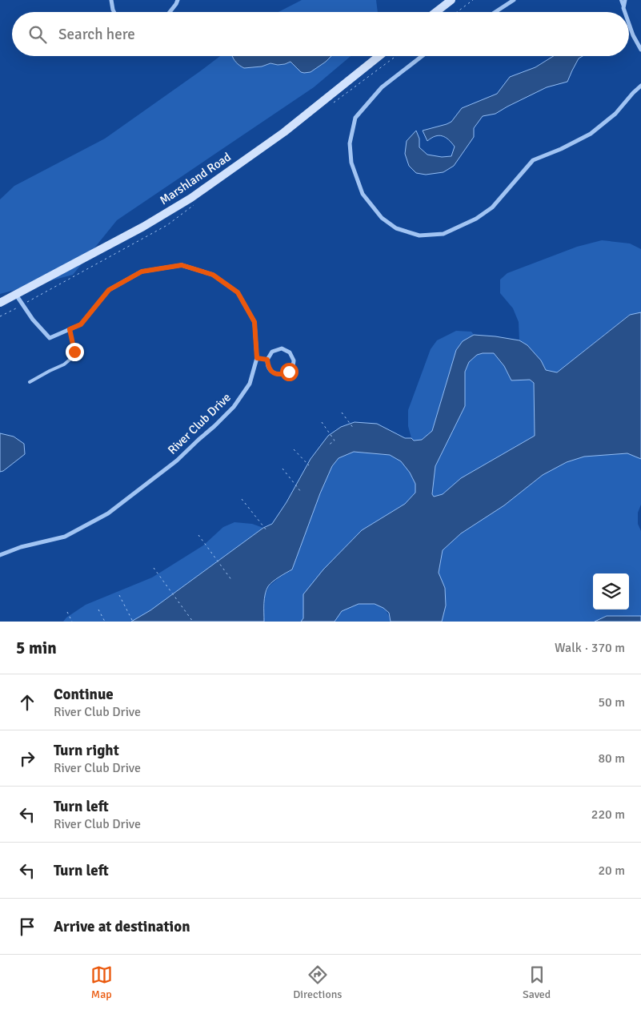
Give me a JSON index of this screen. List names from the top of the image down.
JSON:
{
  "streets": {
    "street": ["Marshland Road", "River Club Drive"]
  },
  "crossings": [
    ["Marshland Road", "River Club Drive"]
  ],
  "page": {
    "search": "Search here",
    "heading": ["5 min", "Walk · 370 m"],
    "list": [
      ["Continue", "River Club Drive", "50 m"],
      ["Turn right", "River Club Drive", "80 m"],
      ["Turn left", "River Club Drive", "220 m"],
      ["Turn left", "20 m"],
      "Arrive at destination"
    ],
    "nav": ["Map", "Directions", "Saved"]
  }
}
